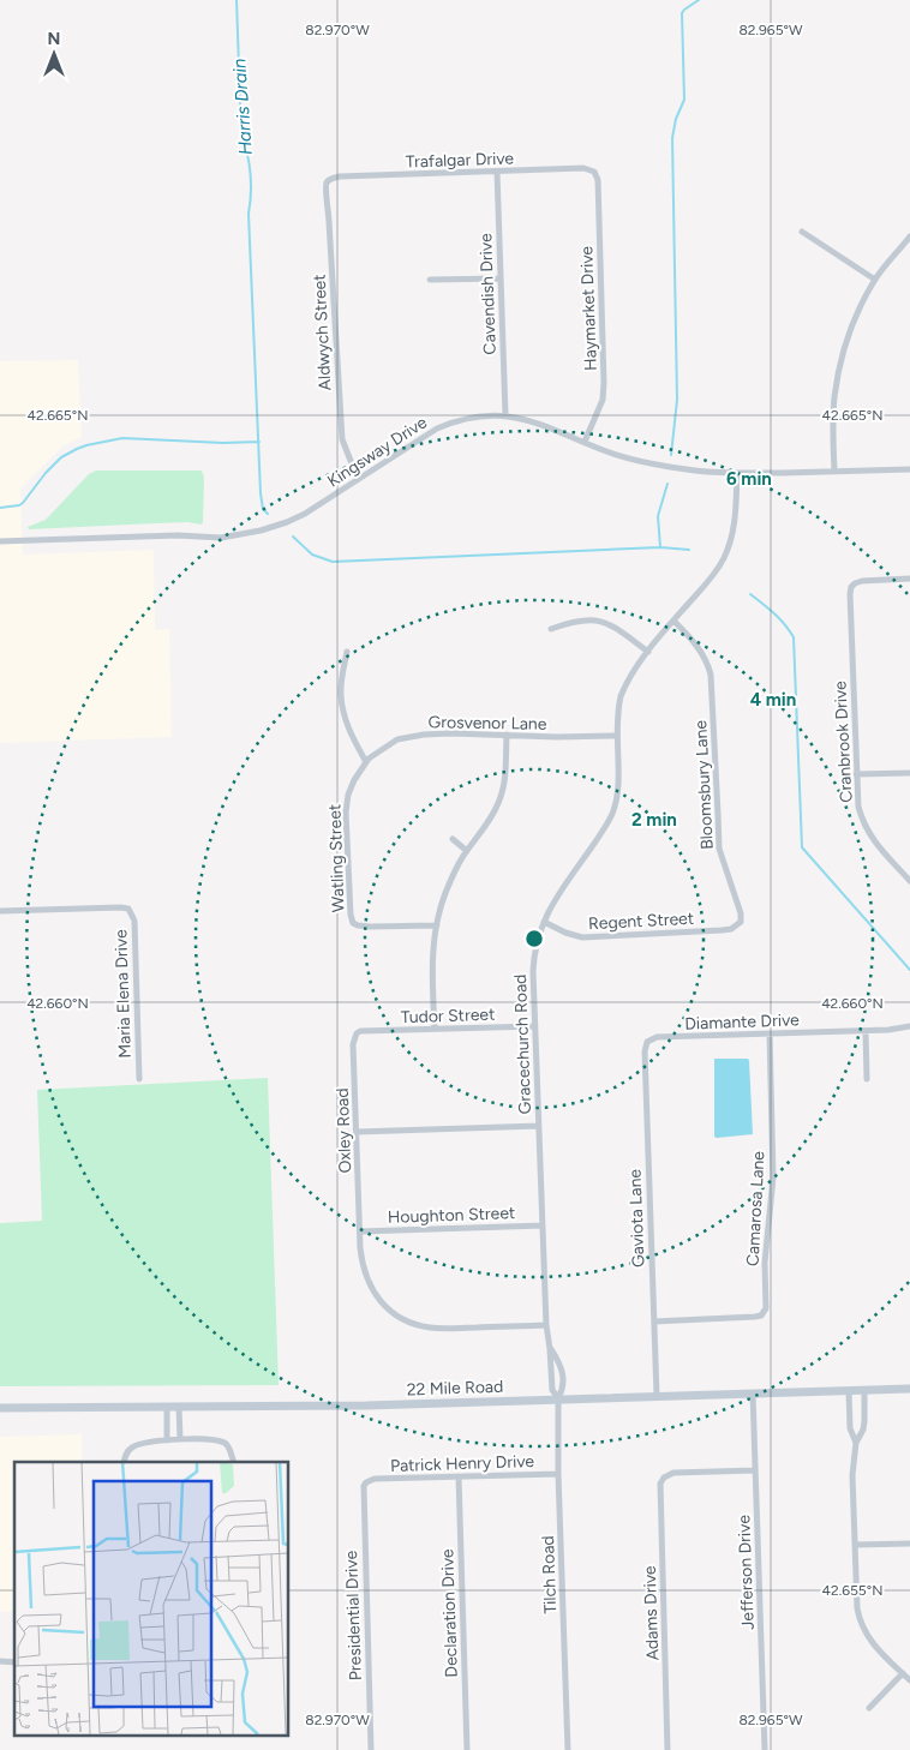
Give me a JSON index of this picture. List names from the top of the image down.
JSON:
{
  "streets": {
    "street": [
      "Trafalgar Drive",
      "Cavendish Drive",
      "Haymarket Drive",
      "Aldwych Street",
      "Kingsway Drive",
      "Grosvenor Lane",
      "Cranbrook Drive",
      "Bloomsbury Lane",
      "Watling Street",
      "Regent Street",
      "Maria Elena Drive",
      "Tudor Street",
      "Diamante Drive",
      "Gracechurch Road",
      "Oxley Road",
      "Camarosa Lane",
      "Houghton Street",
      "Gaviota Lane",
      "22 Mile Road",
      "Patrick Henry Drive",
      "Jefferson Drive",
      "Tilch Road",
      "Declaration Drive",
      "Adams Drive",
      "Presidential Drive"
    ]
  },
  "crossings": [
    ["Trafalgar Drive", "Cavendish Drive"],
    ["Trafalgar Drive", "Haymarket Drive"],
    ["Trafalgar Drive", "Aldwych Street"],
    ["Cavendish Drive", "Kingsway Drive"],
    ["Haymarket Drive", "Kingsway Drive"],
    ["Aldwych Street", "Kingsway Drive"],
    ["Kingsway Drive", "Gracechurch Road"],
    ["Grosvenor Lane", "Watling Street"],
    ["Grosvenor Lane", "Gracechurch Road"],
    ["Bloomsbury Lane", "Regent Street"],
    ["Bloomsbury Lane", "Gracechurch Road"],
    ["Regent Street", "Gracechurch Road"],
    ["Tudor Street", "Gracechurch Road"],
    ["Tudor Street", "Oxley Road"],
    ["Diamante Drive", "Camarosa Lane"],
    ["Diamante Drive", "Gaviota Lane"],
    ["Gracechurch Road", "Oxley Road"],
    ["Gracechurch Road", "Houghton Street"],
    ["Gracechurch Road", "22 Mile Road"],
    ["Gracechurch Road", "Tilch Road"],
    ["Oxley Road", "Houghton Street"],
    ["Camarosa Lane", "Gaviota Lane"],
    ["Gaviota Lane", "22 Mile Road"],
    ["22 Mile Road", "Jefferson Drive"],
    ["22 Mile Road", "Tilch Road"],
    ["Patrick Henry Drive", "Tilch Road"],
    ["Patrick Henry Drive", "Declaration Drive"],
    ["Patrick Henry Drive", "Presidential Drive"],
    ["Jefferson Drive", "Adams Drive"]
  ],
  "water": ["Harris Drain"],
  "north": "top",
  "coordinates": [
    "82.970°W",
    "82.965°W",
    "42.665°N",
    "42.660°N",
    "42.655°N"
  ],
  "rings": ["6 min", "4 min", "2 min"]
}
